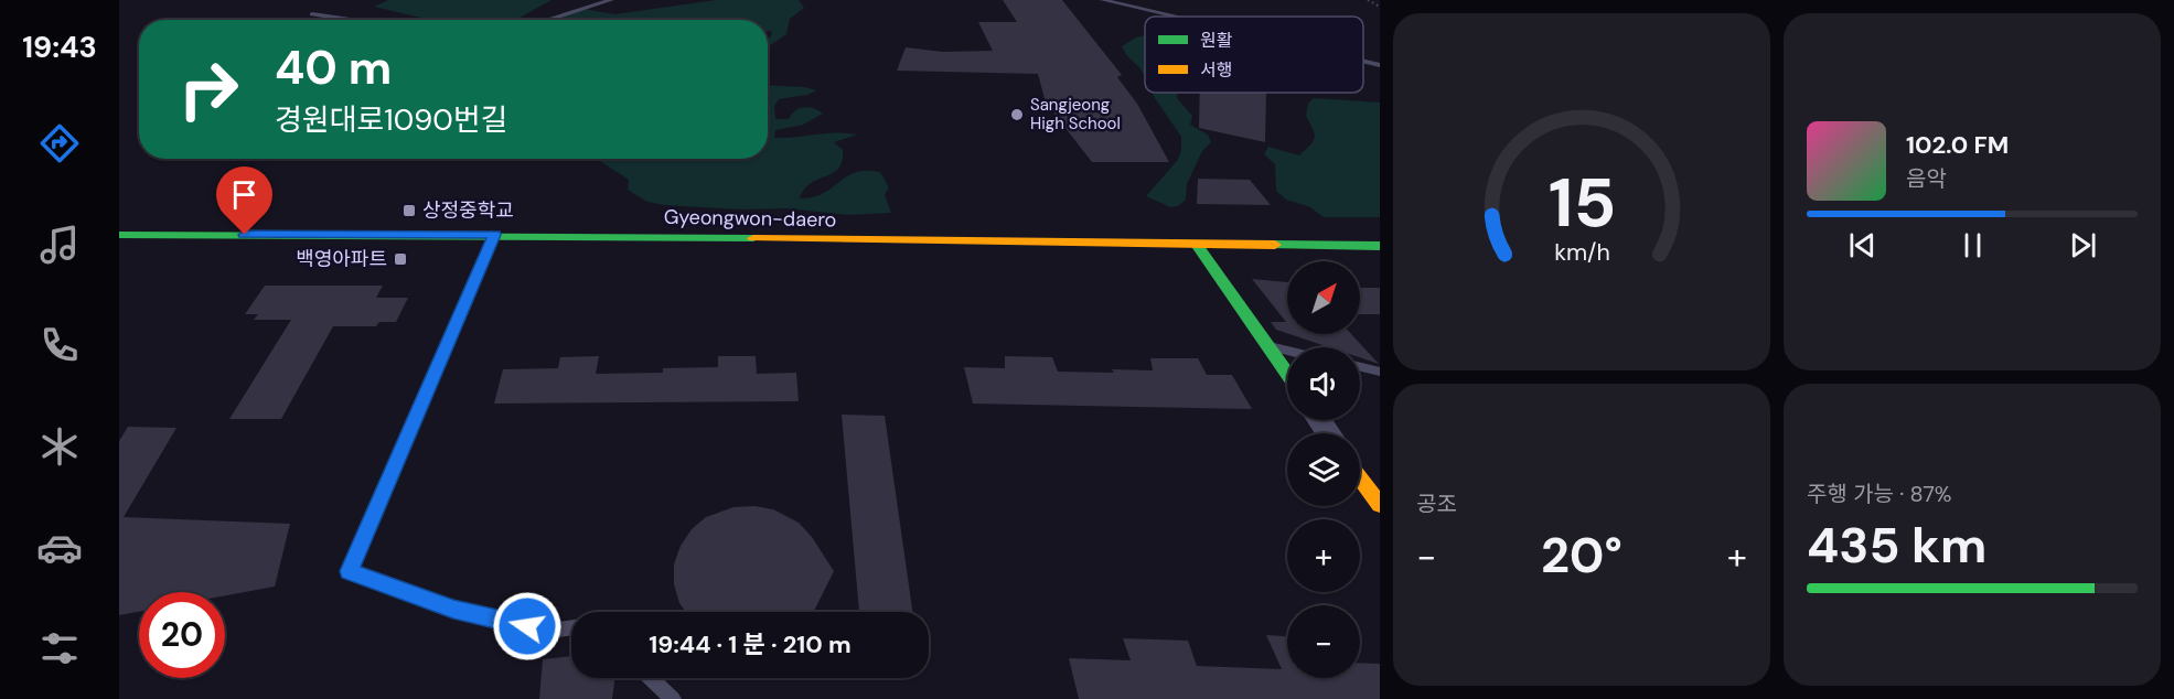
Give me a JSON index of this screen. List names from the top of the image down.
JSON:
{
  "streets": {
    "main road": ["Gyeongwon-daero"]
  },
  "places": {
    "other": ["Sangjeong High School"],
    "transit": ["상정중학교", "백영아파트"]
  },
  "legend": ["원활", "서행"],
  "north": "top right",
  "page": {
    "tabs": "19:43",
    "turn": ["40 m", "경원대로1090번길"],
    "song": ["102.0 FM", "음악"],
    "map_buttons": ["+", "−"],
    "tile": [
      "공조",
      ["주행 가능 · 87%", "435 km"]
    ],
    "heat": ["−", "20°", "+"],
    "limit": "20",
    "trip": "19:44 · 1 분 · 210 m",
    "gauge": ["15", "km/h"]
  }
}
